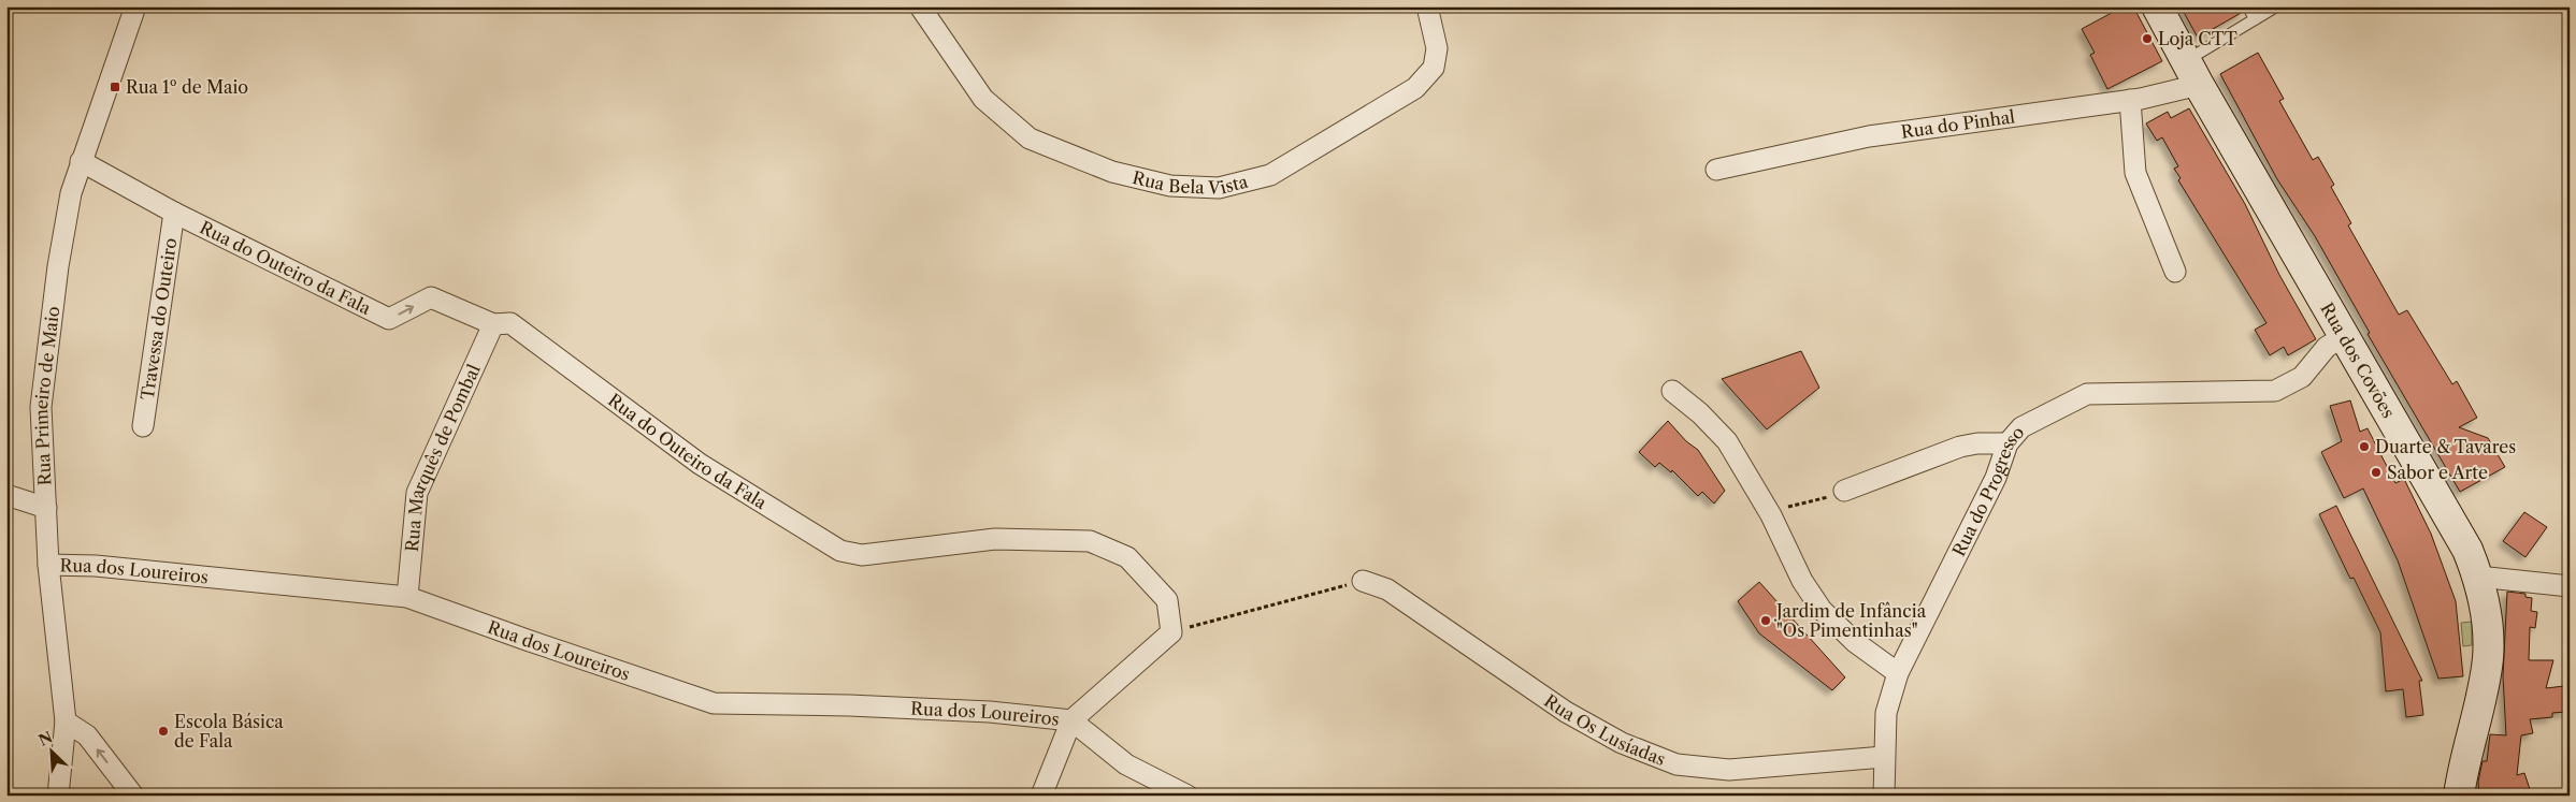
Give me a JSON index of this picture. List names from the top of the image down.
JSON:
{
  "streets": {
    "street": [
      "Rua do Pinhal",
      "Rua Bela Vista",
      "Rua do Outeiro da Fala",
      "Travessa do Outeiro",
      "Rua dos Covões",
      "Rua Primeiro de Maio",
      "Rua Marquês de Pombal",
      "Rua do Progresso",
      "Rua dos Loureiros",
      "Rua Os Lusíadas"
    ]
  },
  "crossings": [
    ["Rua do Pinhal", "Rua dos Covões"],
    ["Rua do Outeiro da Fala", "Travessa do Outeiro"],
    ["Rua do Outeiro da Fala", "Rua Primeiro de Maio"],
    ["Rua do Outeiro da Fala", "Rua Marquês de Pombal"],
    ["Rua dos Covões", "Rua do Progresso"],
    ["Rua Primeiro de Maio", "Rua dos Loureiros"],
    ["Rua Marquês de Pombal", "Rua dos Loureiros"],
    ["Rua do Progresso", "Rua Os Lusíadas"]
  ],
  "places": {
    "other": [
      "Loja CTT",
      "Duarte & Tavares",
      "Sabor e Arte",
      "Jardim de Infância \"Os Pimentinhas\"",
      "Escola Básica de Fala"
    ],
    "transit": ["Rua 1º de Maio"]
  },
  "north": "top left"
}
